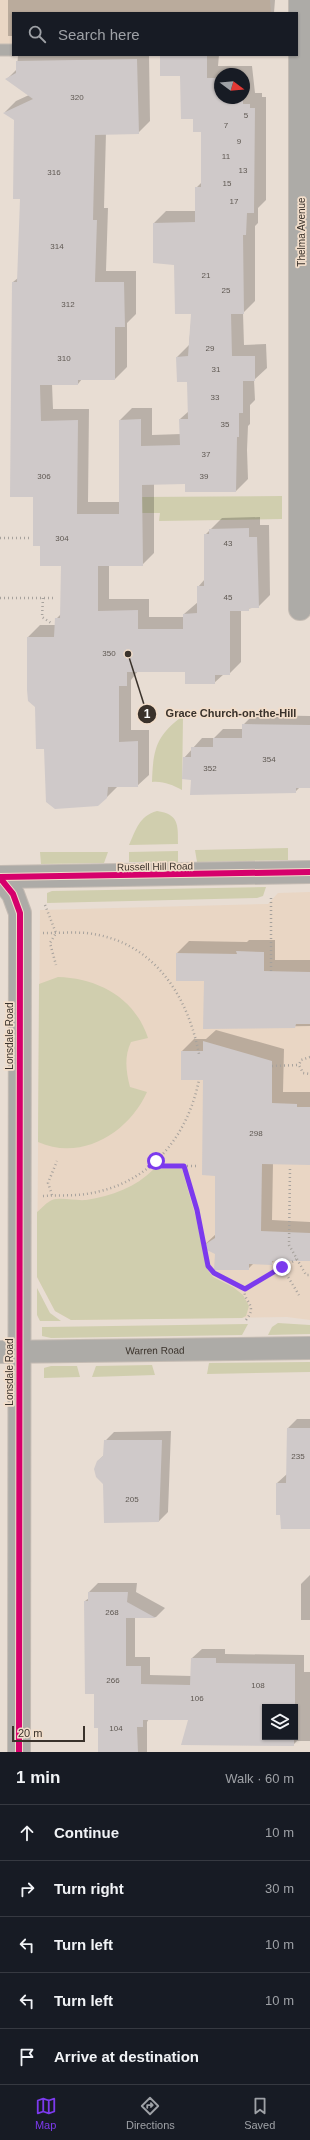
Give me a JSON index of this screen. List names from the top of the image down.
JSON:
{
  "streets": {
    "street": [
      "Thelma Avenue",
      "Russell Hill Road",
      "Lonsdale Road",
      "Warren Road"
    ]
  },
  "crossings": [
    ["Russell Hill Road", "Lonsdale Road"],
    ["Lonsdale Road", "Warren Road"]
  ],
  "places": ["Grace Church-on-the-Hill"],
  "house_numbers": [
    "320",
    "5",
    "7",
    "9",
    "11",
    "13",
    "316",
    "15",
    "17",
    "314",
    "21",
    "25",
    "312",
    "29",
    "310",
    "31",
    "33",
    "35",
    "37",
    "306",
    "39",
    "304",
    "43",
    "45",
    "350",
    "354",
    "352",
    "298",
    "235",
    "205",
    "268",
    "266",
    "108",
    "106",
    "104"
  ],
  "scale_bar": "20 m",
  "north": "right",
  "page": {
    "search": "Search here",
    "scale": "20 m",
    "heading": ["1 min", "Walk · 60 m"],
    "list": [
      ["Continue", "10 m"],
      ["Turn right", "30 m"],
      ["Turn left", "10 m"],
      ["Turn left", "10 m"],
      "Arrive at destination"
    ],
    "nav": ["Map", "Directions", "Saved"]
  }
}
